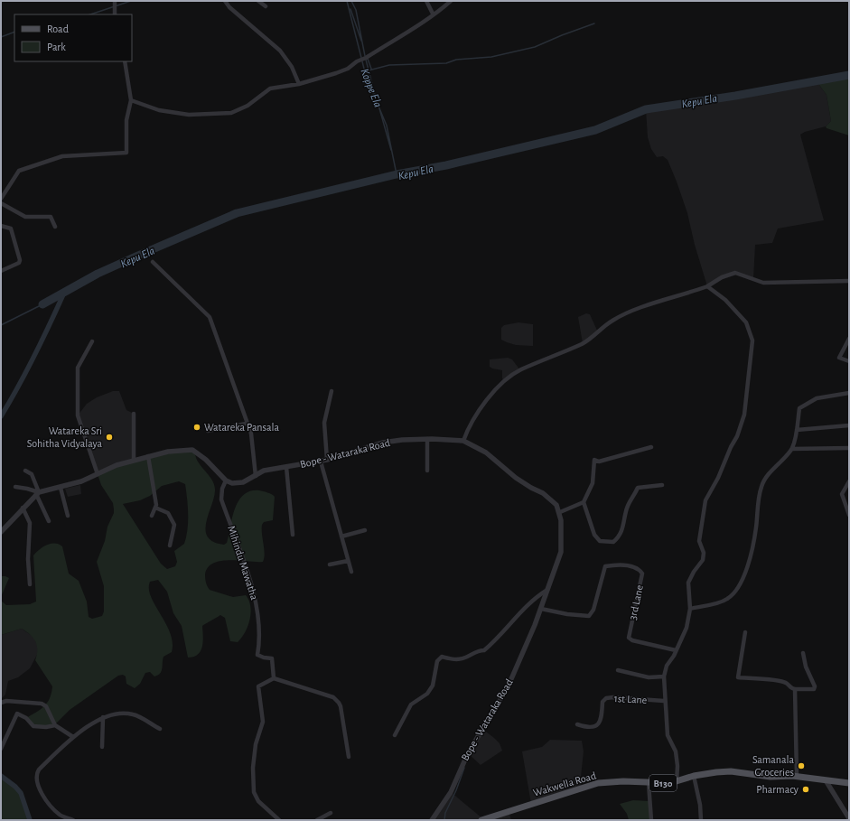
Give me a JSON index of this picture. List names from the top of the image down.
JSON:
{
  "streets": {
    "main road": ["B130", "Wakwella Road"],
    "street": [
      "Bope - Wataraka Road",
      "Mihindu Mawatha",
      "3rd Lane",
      "1st Lane"
    ]
  },
  "crossings": [
    ["Bope - Wataraka Road", "Mihindu Mawatha"],
    ["Bope - Wataraka Road", "3rd Lane"]
  ],
  "water": ["Koppe Ela", "Kepu Ela"],
  "places": [
    "Watareka Pansala",
    "Watareka Sri Sohitha Vidyalaya",
    "Samanala Groceries",
    "Pharmacy"
  ],
  "legend": ["Road", "Park"]
}
